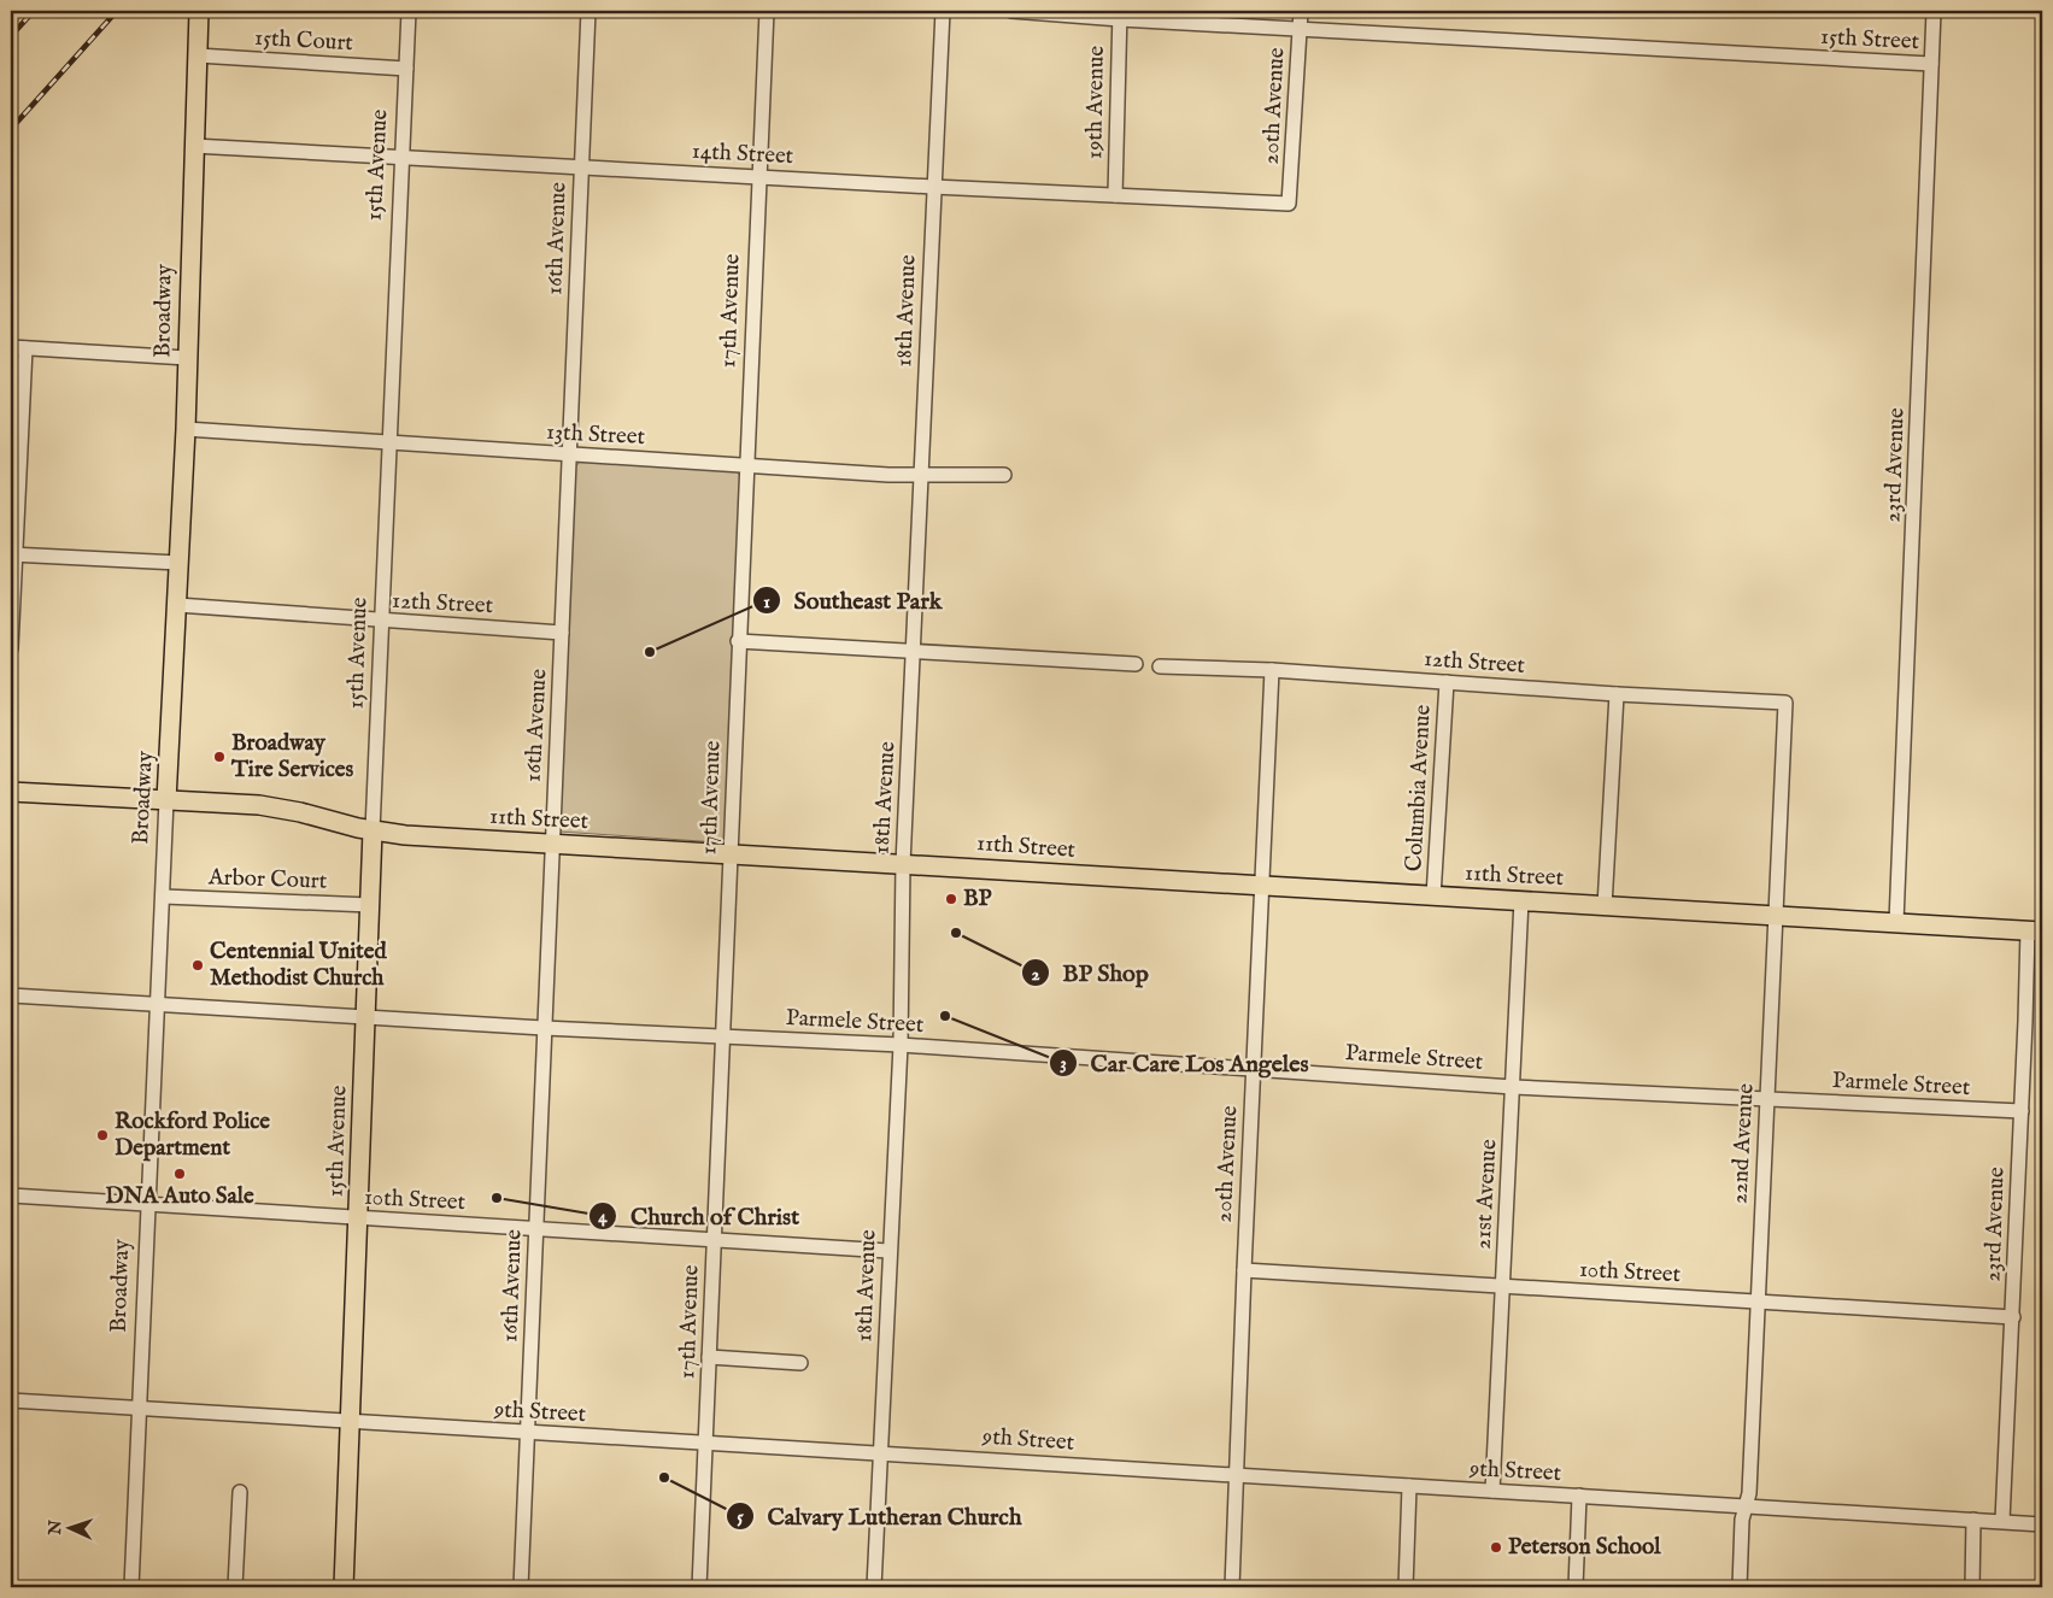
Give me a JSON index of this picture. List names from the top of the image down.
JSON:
{
  "streets": {
    "main road": ["15th Avenue", "Broadway", "11th Street"],
    "street": [
      "15th Street",
      "15th Court",
      "19th Avenue",
      "20th Avenue",
      "14th Street",
      "16th Avenue",
      "17th Avenue",
      "18th Avenue",
      "13th Street",
      "23rd Avenue",
      "12th Street",
      "Columbia Avenue",
      "Arbor Court",
      "Parmele Street",
      "22nd Avenue",
      "21st Avenue",
      "10th Street",
      "9th Street"
    ]
  },
  "crossings": [
    ["15th Street", "19th Avenue"],
    ["15th Street", "20th Avenue"],
    ["15th Street", "23rd Avenue"],
    ["15th Court", "15th Avenue"],
    ["15th Court", "Broadway"],
    ["19th Avenue", "14th Street"],
    ["20th Avenue", "14th Street"],
    ["20th Avenue", "12th Street"],
    ["20th Avenue", "11th Street"],
    ["20th Avenue", "Parmele Street"],
    ["20th Avenue", "10th Street"],
    ["20th Avenue", "9th Street"],
    ["14th Street", "15th Avenue"],
    ["14th Street", "16th Avenue"],
    ["14th Street", "Broadway"],
    ["14th Street", "17th Avenue"],
    ["14th Street", "18th Avenue"],
    ["15th Avenue", "13th Street"],
    ["15th Avenue", "12th Street"],
    ["15th Avenue", "11th Street"],
    ["15th Avenue", "Arbor Court"],
    ["15th Avenue", "Parmele Street"],
    ["15th Avenue", "10th Street"],
    ["15th Avenue", "9th Street"],
    ["16th Avenue", "13th Street"],
    ["16th Avenue", "12th Street"],
    ["16th Avenue", "11th Street"],
    ["16th Avenue", "Parmele Street"],
    ["16th Avenue", "10th Street"],
    ["16th Avenue", "9th Street"],
    ["Broadway", "13th Street"],
    ["Broadway", "12th Street"],
    ["Broadway", "11th Street"],
    ["Broadway", "Arbor Court"],
    ["Broadway", "Parmele Street"],
    ["Broadway", "10th Street"],
    ["Broadway", "9th Street"],
    ["17th Avenue", "13th Street"],
    ["17th Avenue", "11th Street"],
    ["17th Avenue", "Parmele Street"],
    ["17th Avenue", "10th Street"],
    ["17th Avenue", "9th Street"],
    ["18th Avenue", "13th Street"],
    ["18th Avenue", "11th Street"],
    ["18th Avenue", "Parmele Street"],
    ["18th Avenue", "10th Street"],
    ["18th Avenue", "9th Street"],
    ["23rd Avenue", "11th Street"],
    ["23rd Avenue", "Parmele Street"],
    ["23rd Avenue", "10th Street"],
    ["23rd Avenue", "9th Street"],
    ["12th Street", "Columbia Avenue"],
    ["12th Street", "22nd Avenue"],
    ["Columbia Avenue", "11th Street"],
    ["11th Street", "22nd Avenue"],
    ["11th Street", "21st Avenue"],
    ["Parmele Street", "22nd Avenue"],
    ["Parmele Street", "21st Avenue"],
    ["22nd Avenue", "10th Street"],
    ["22nd Avenue", "9th Street"],
    ["21st Avenue", "10th Street"],
    ["21st Avenue", "9th Street"]
  ],
  "places": [
    "Southeast Park",
    "Broadway Tire Services",
    "BP",
    "BP Shop",
    "Centennial United Methodist Church",
    "Car Care Los Angeles",
    "Rockford Police Department",
    "DNA Auto Sale",
    "Church of Christ",
    "Calvary Lutheran Church",
    "Peterson School"
  ],
  "north": "left"
}
